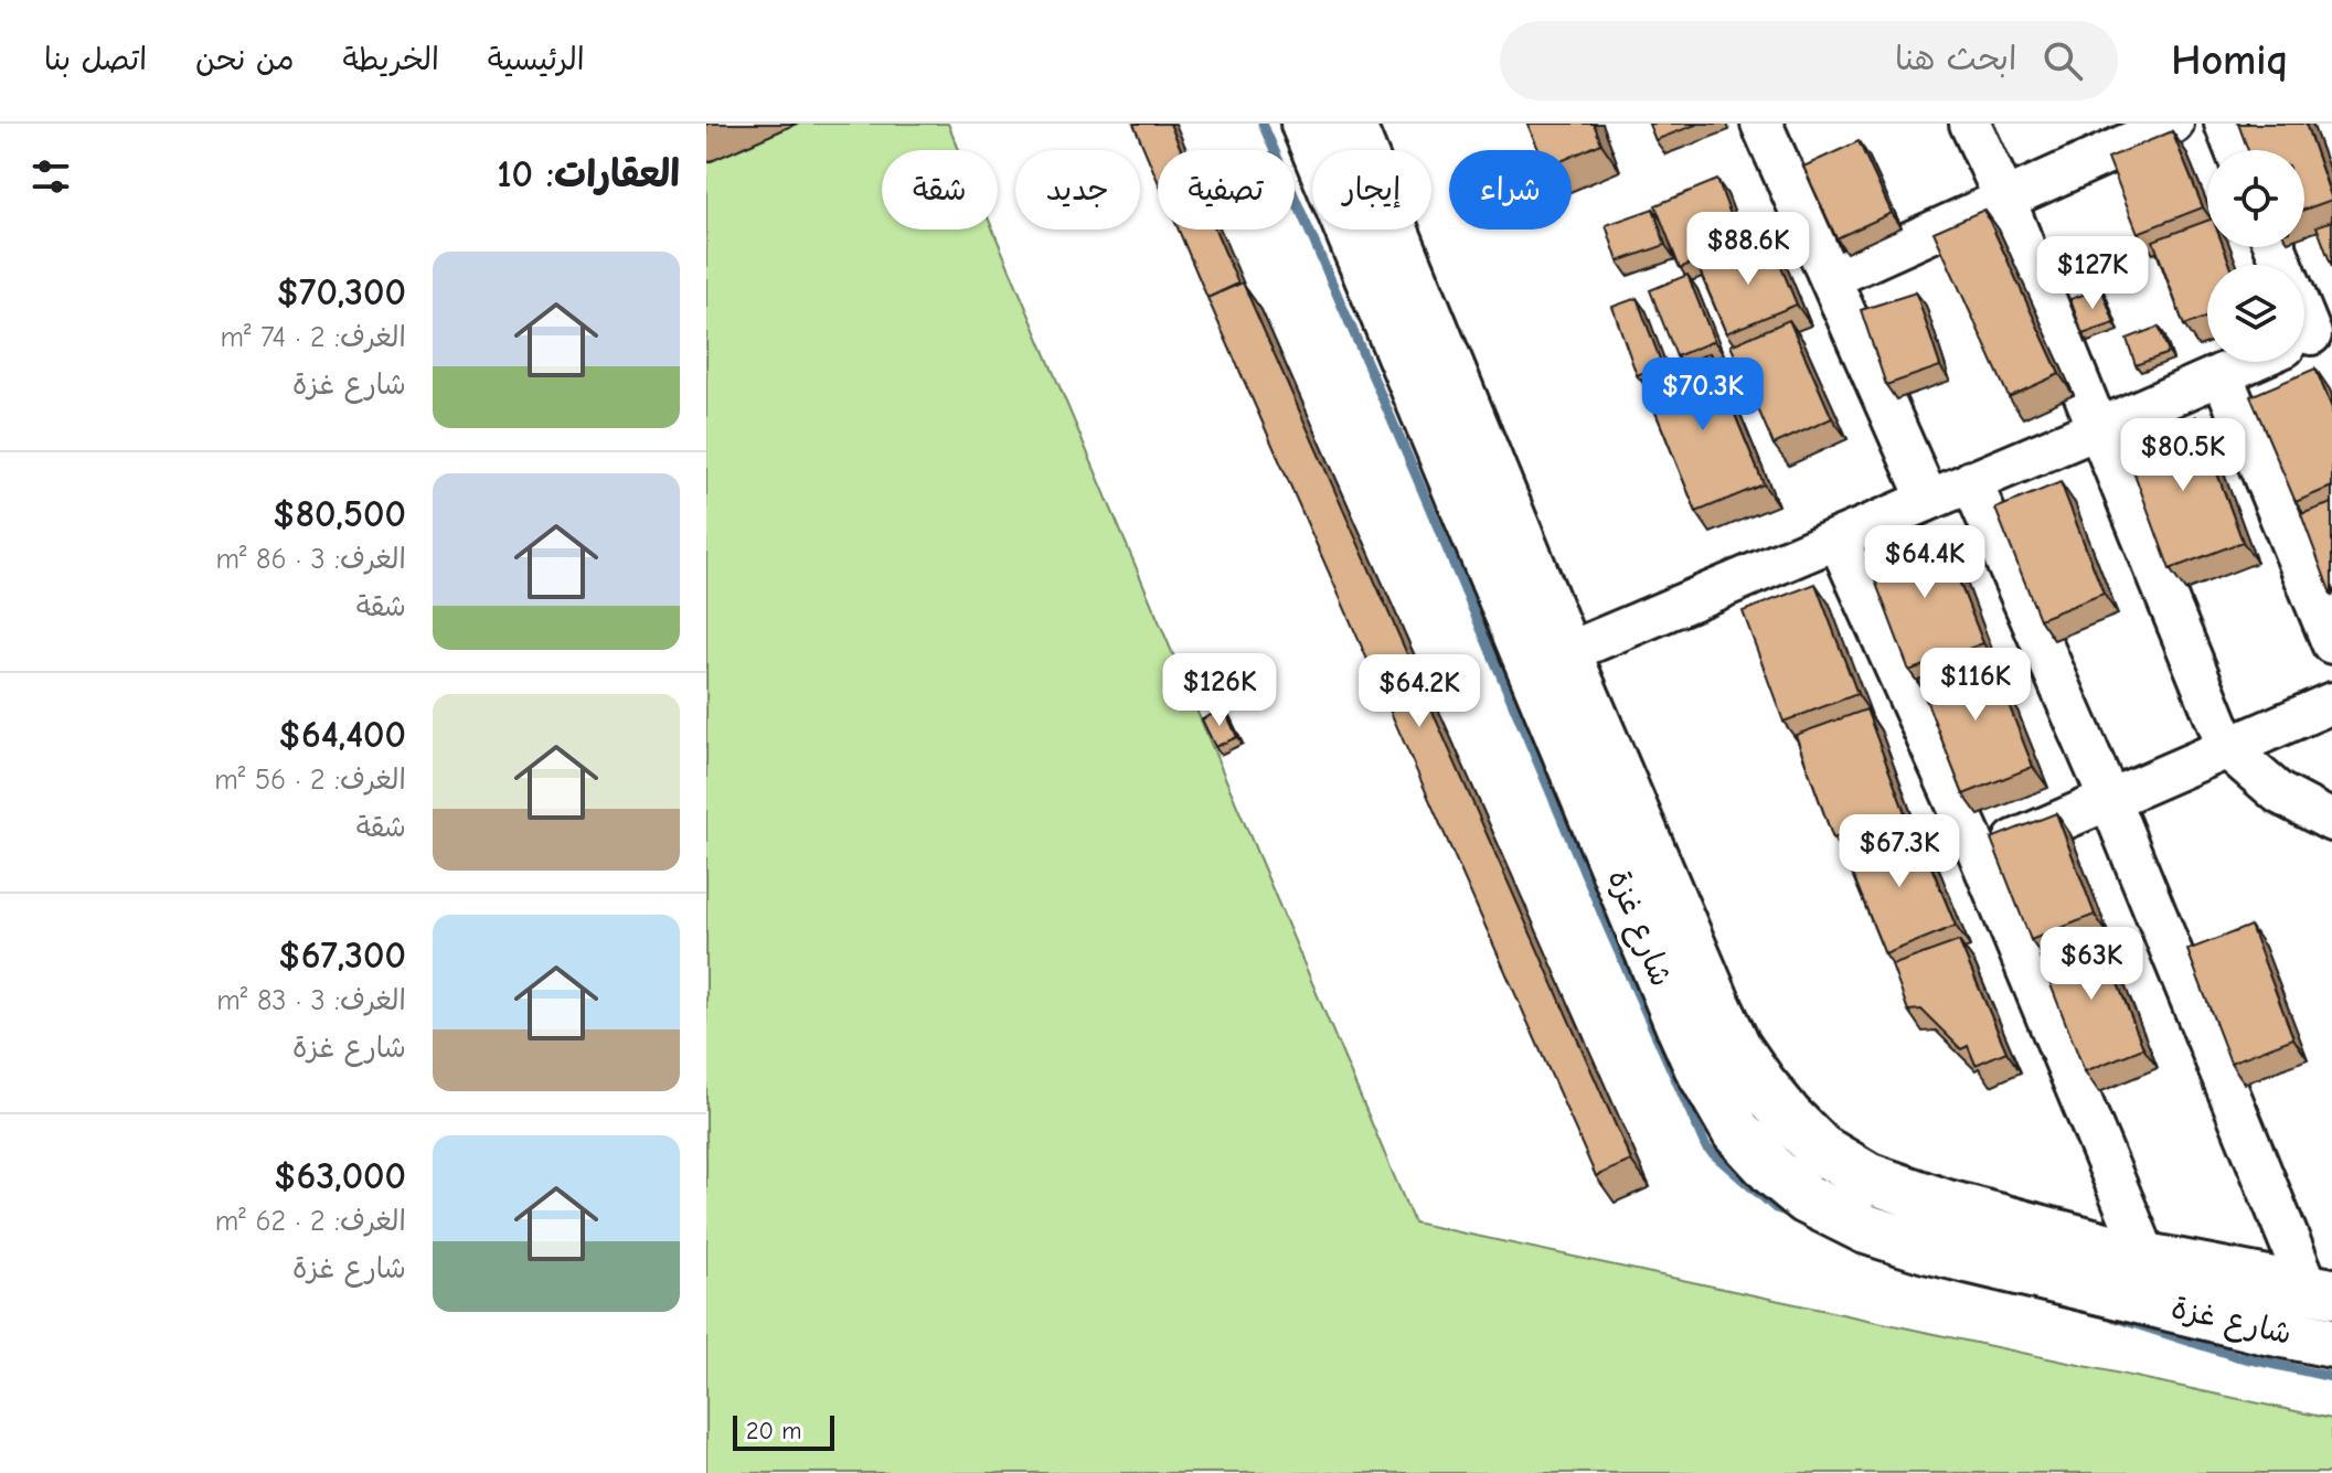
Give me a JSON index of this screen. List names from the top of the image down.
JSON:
{
  "streets": {
    "main road": ["شارع غزة"]
  },
  "scale_bar": "20 m",
  "page": {
    "header": "Homiq",
    "search": "ابحث هنا",
    "nav": [
      "الرئيسية",
      "الخريطة",
      "من نحن",
      "اتصل بنا"
    ],
    "heading": "العقارات: 10",
    "chip": [
      "شراء",
      "إيجار",
      "تصفية",
      "جديد",
      "شقة"
    ],
    "price": [
      "$88.6K",
      "$127K",
      "$70.3K",
      "$80.5K",
      "$64.4K",
      "$116K",
      "$126K",
      "$64.2K",
      "$67.3K",
      "$63K"
    ],
    "list": [
      {
        "name": "$70,300",
        "note": "الغرف: 2 · 74 m² · شارع غزة"
      },
      {
        "name": "$80,500",
        "note": "الغرف: 3 · 86 m² · شقة"
      },
      {
        "name": "$64,400",
        "note": "الغرف: 2 · 56 m² · شقة"
      },
      {
        "name": "$67,300",
        "note": "الغرف: 3 · 83 m² · شارع غزة"
      },
      {
        "name": "$63,000",
        "note": "الغرف: 2 · 62 m² · شارع غزة"
      }
    ],
    "scale": "20 m"
  }
}
